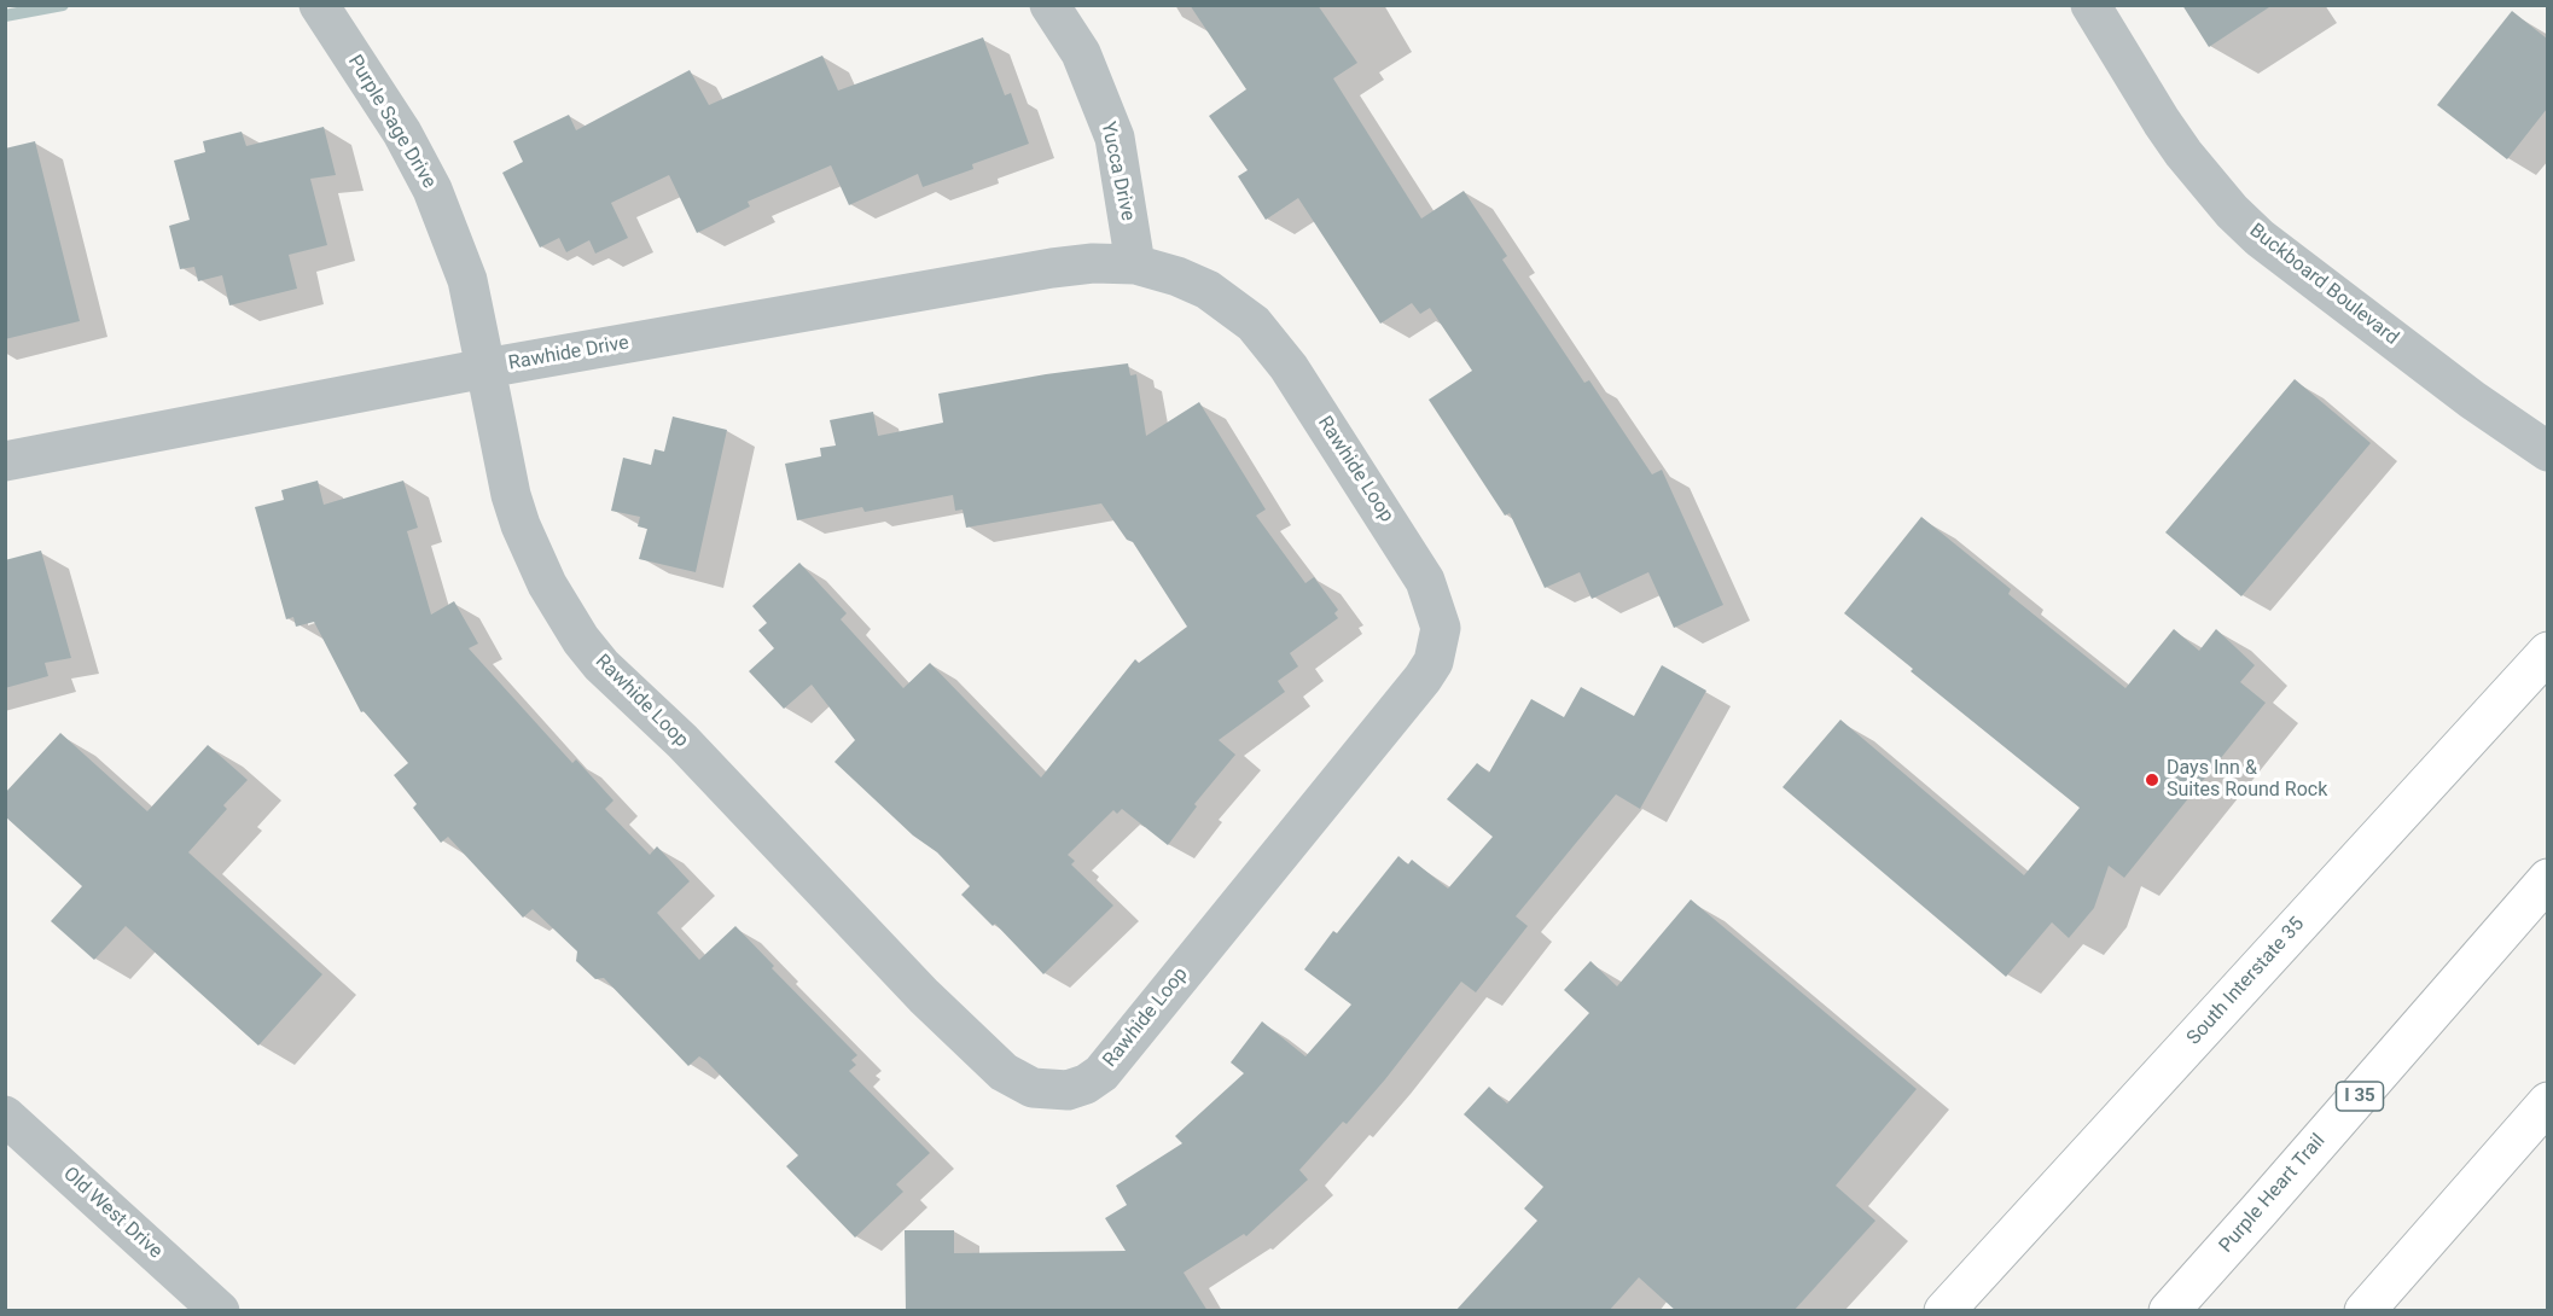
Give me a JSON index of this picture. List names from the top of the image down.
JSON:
{
  "streets": {
    "main road": ["South Interstate 35", "I 35", "Purple Heart Trail"],
    "street": [
      "Purple Sage Drive",
      "Yucca Drive",
      "Buckboard Boulevard",
      "Rawhide Drive",
      "Rawhide Loop",
      "Old West Drive"
    ]
  },
  "crossings": [
    ["Purple Sage Drive", "Rawhide Drive"],
    ["Purple Sage Drive", "Rawhide Loop"],
    ["Yucca Drive", "Rawhide Drive"],
    ["Yucca Drive", "Rawhide Loop"],
    ["Rawhide Drive", "Rawhide Loop"]
  ],
  "places": ["Days Inn & Suites Round Rock"]
}
